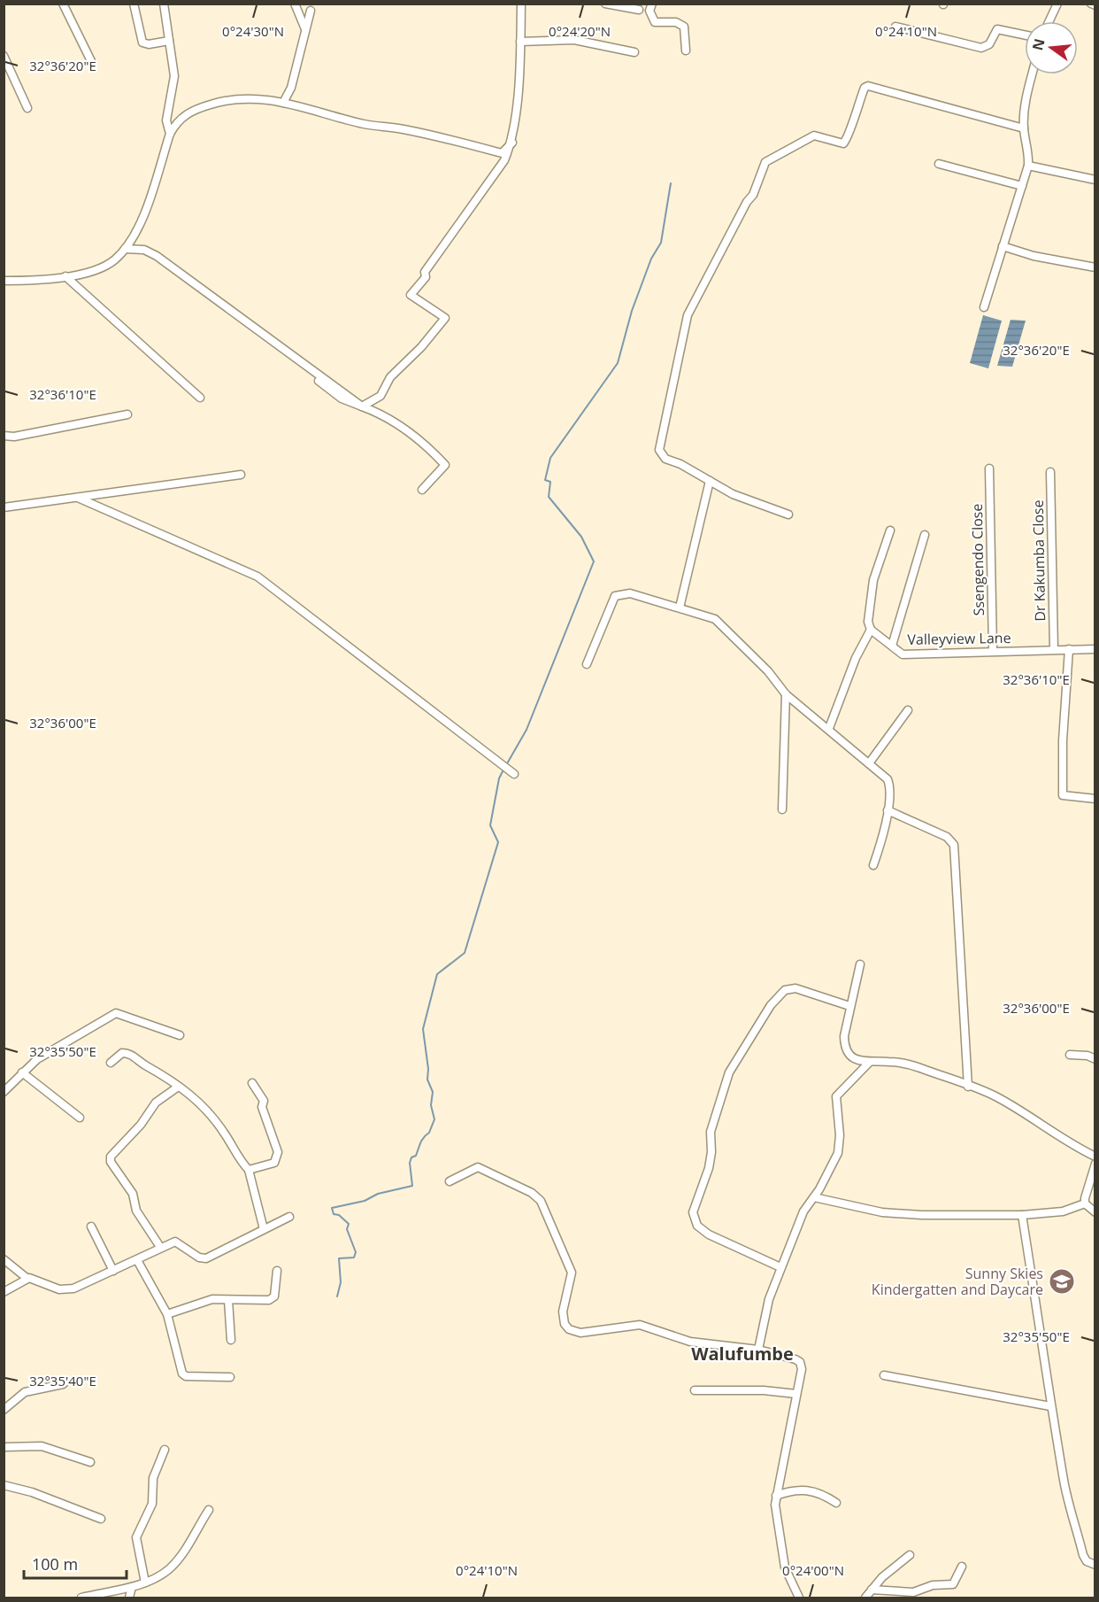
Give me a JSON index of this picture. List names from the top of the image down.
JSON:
{
  "streets": {
    "street": ["Ssengendo Close", "Dr Kakumba Close", "Valleyview Lane"]
  },
  "crossings": [
    ["Ssengendo Close", "Valleyview Lane"],
    ["Dr Kakumba Close", "Valleyview Lane"]
  ],
  "districts": ["Walufumbe"],
  "places": {
    "school or university": ["Sunny Skies Kindergatten and Daycare"]
  },
  "scale_bar": "100 m",
  "north": "left",
  "coordinates": [
    "0°24'30\"N",
    "0°24'20\"N",
    "0°24'10\"N",
    "32°36'20\"E",
    "32°36'10\"E",
    "32°36'00\"E",
    "32°35'50\"E",
    "32°35'40\"E",
    "0°24'00\"N"
  ]
}
